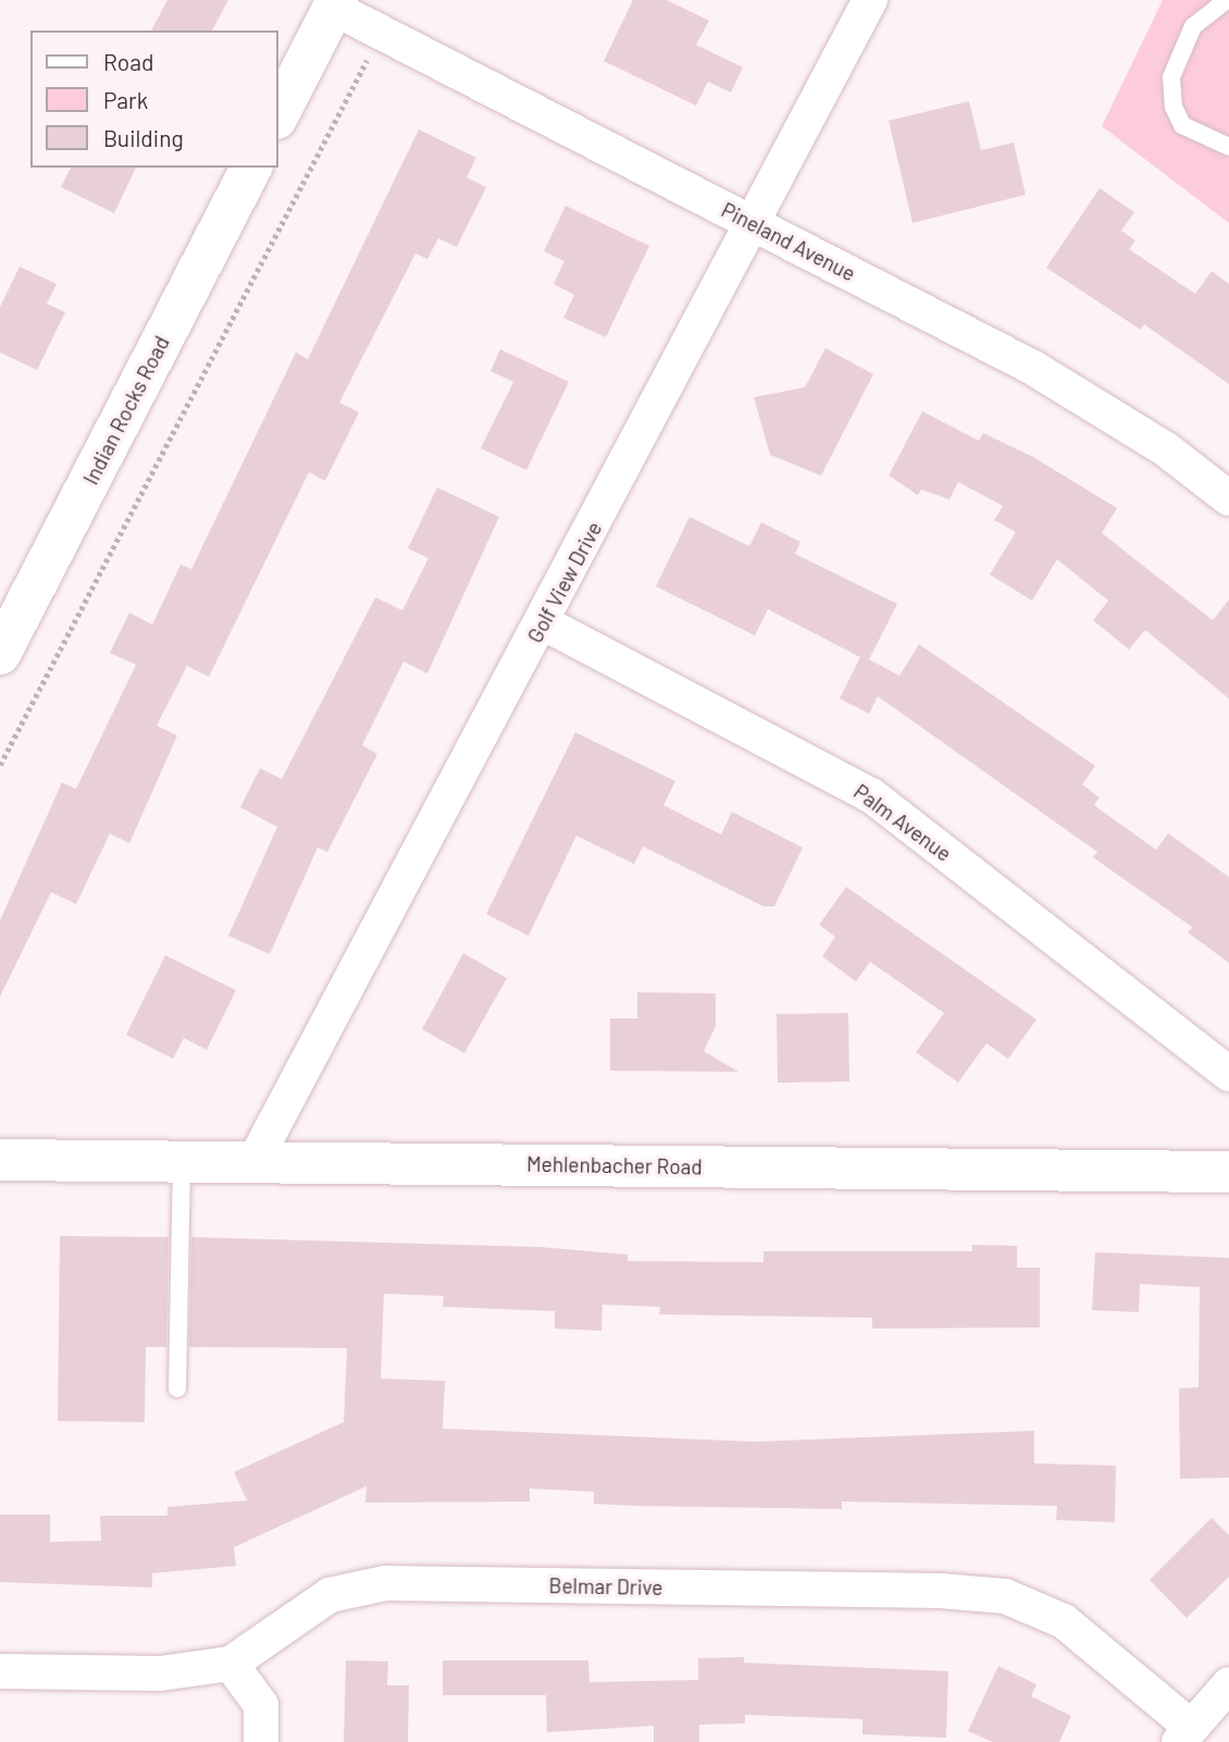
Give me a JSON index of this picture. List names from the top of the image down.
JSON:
{
  "streets": {
    "street": [
      "Pineland Avenue",
      "Indian Rocks Road",
      "Golf View Drive",
      "Palm Avenue",
      "Mehlenbacher Road",
      "Belmar Drive"
    ]
  },
  "crossings": [
    ["Pineland Avenue", "Golf View Drive"],
    ["Golf View Drive", "Palm Avenue"],
    ["Golf View Drive", "Mehlenbacher Road"]
  ],
  "legend": ["Road", "Park", "Building"]
}
